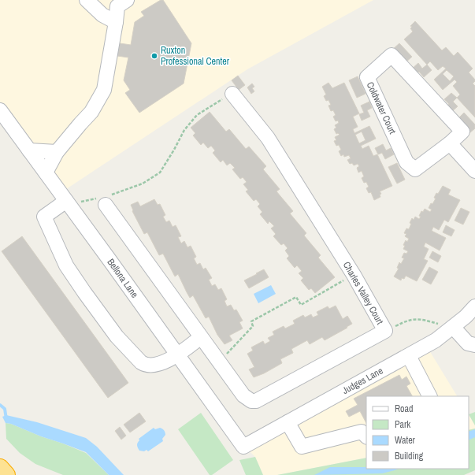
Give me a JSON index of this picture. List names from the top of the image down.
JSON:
{
  "streets": {
    "street": [
      "Coldwater Court",
      "Bellona Lane",
      "Charles Valley Court",
      "Judges Lane"
    ]
  },
  "crossings": [
    ["Bellona Lane", "Judges Lane"]
  ],
  "places": ["Ruxton Professional Center"],
  "legend": [
    "Road",
    "Park",
    "Water",
    "Building"
  ]
}
